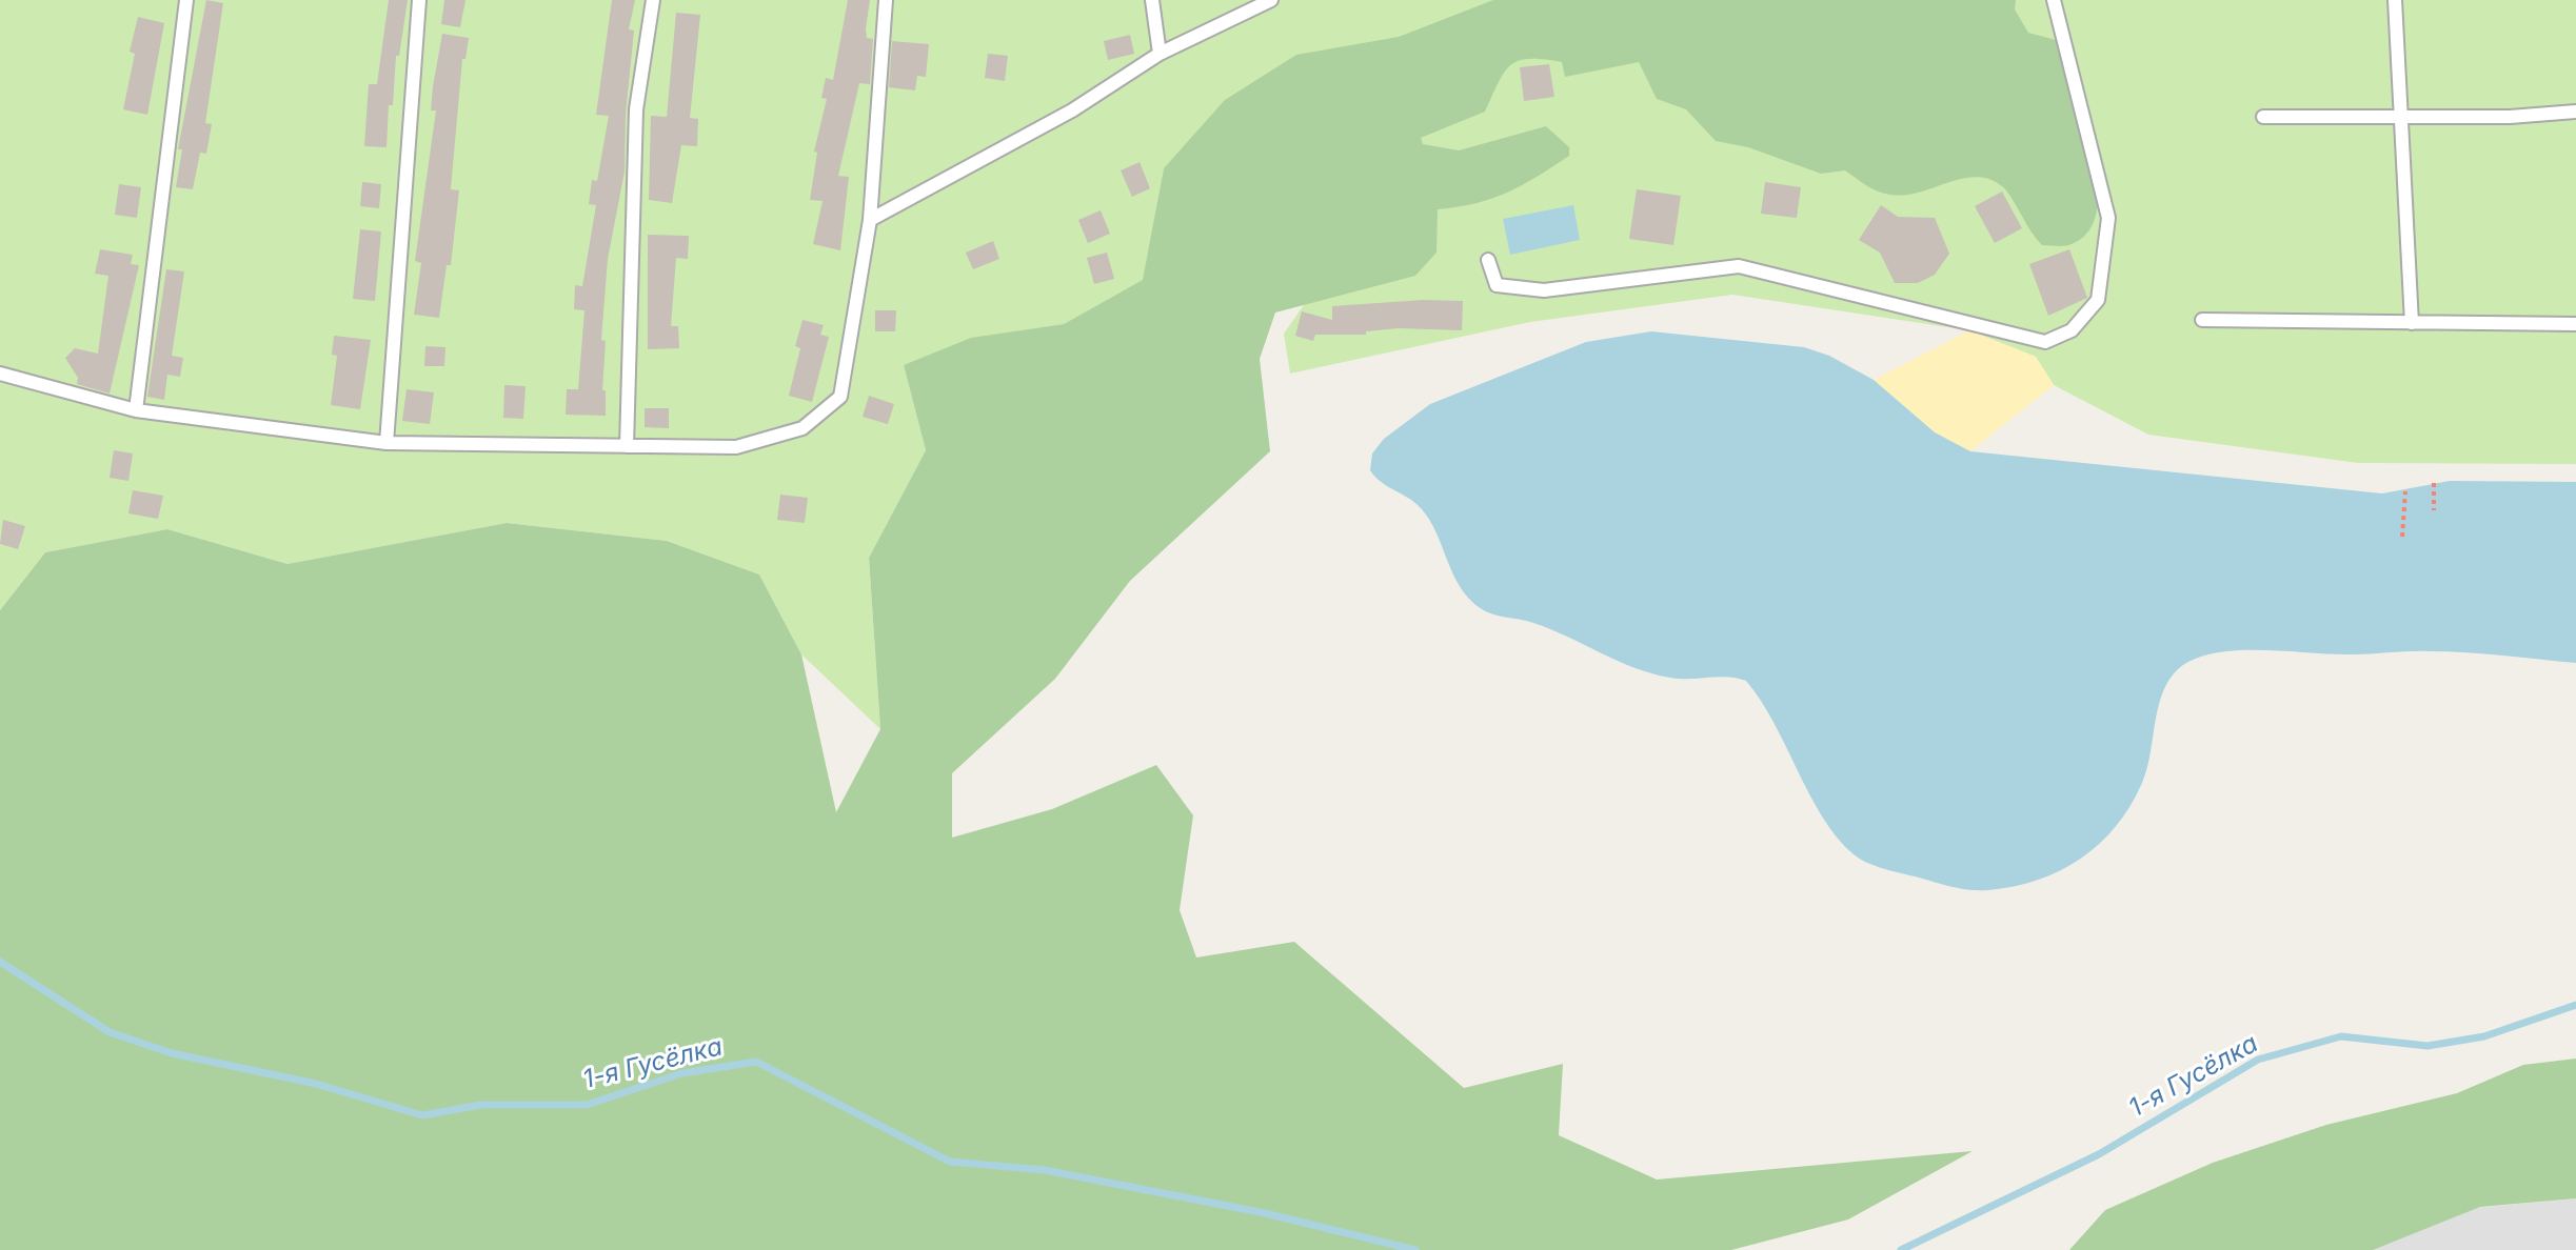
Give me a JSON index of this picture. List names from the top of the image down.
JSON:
{
  "water": ["1-я Гусёлка"]
}
